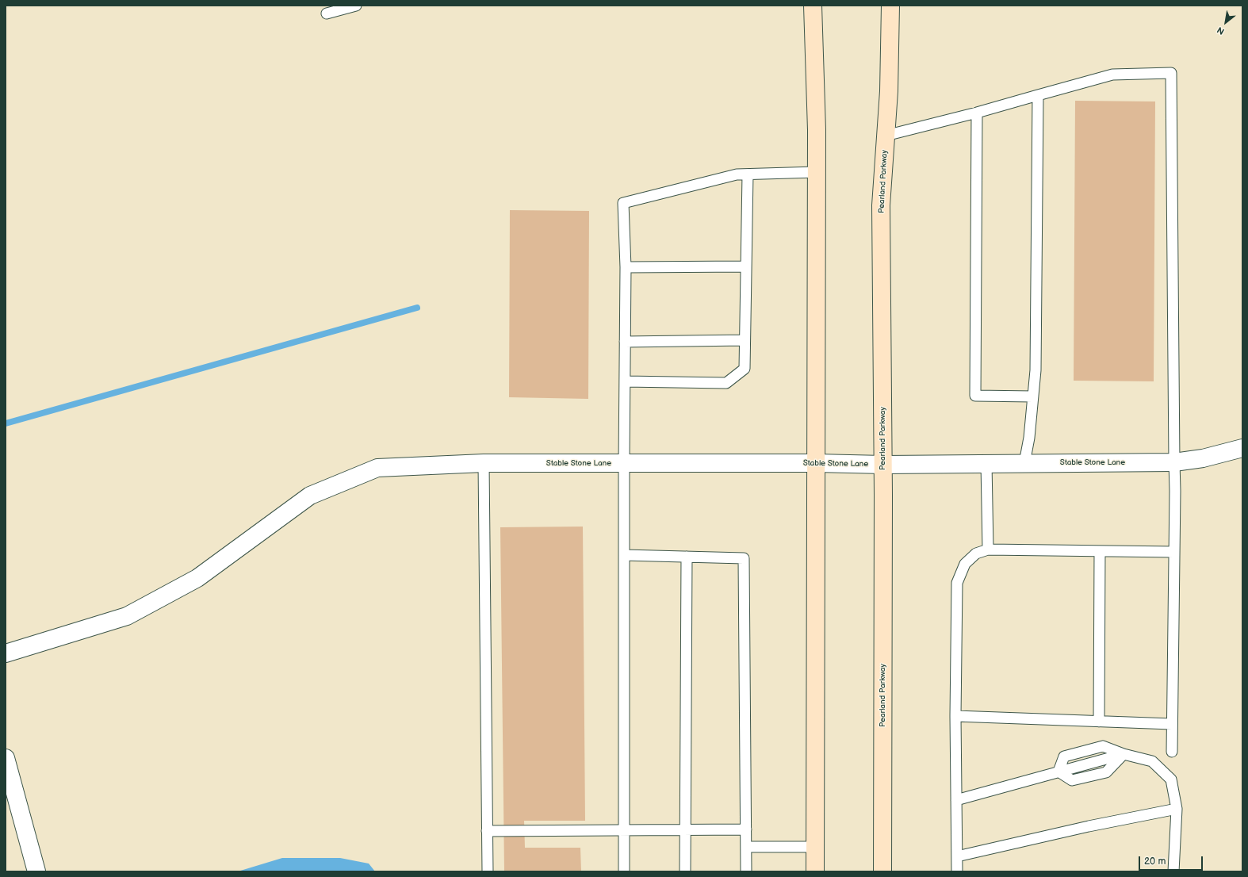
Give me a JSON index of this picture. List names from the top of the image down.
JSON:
{
  "streets": {
    "main road": ["Pearland Parkway"],
    "street": ["Stable Stone Lane"]
  },
  "crossings": [
    ["Pearland Parkway", "Stable Stone Lane"]
  ],
  "scale_bar": "20 m",
  "north": "bottom left"
}
